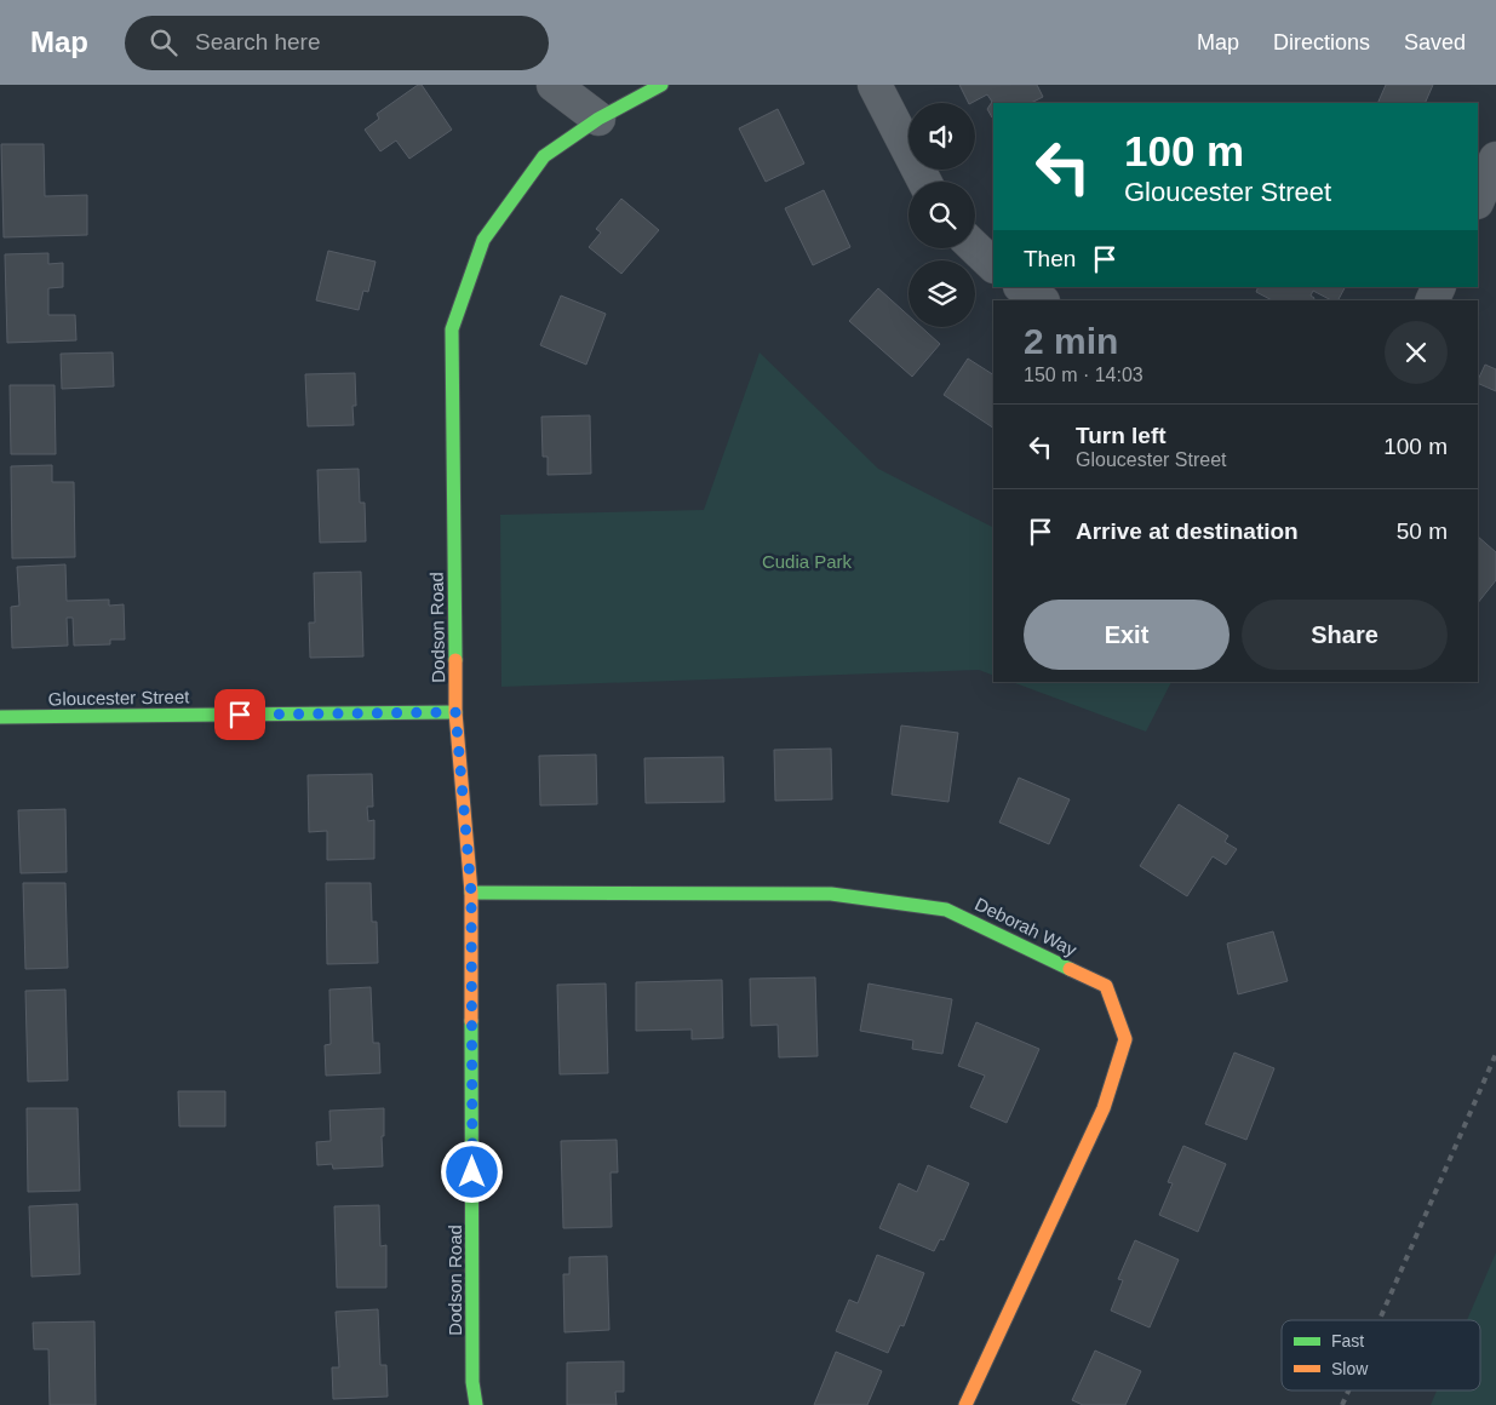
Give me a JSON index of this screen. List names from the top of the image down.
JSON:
{
  "streets": {
    "street": ["Dodson Road", "Gloucester Street", "Deborah Way"]
  },
  "crossings": [
    ["Dodson Road", "Gloucester Street"],
    ["Dodson Road", "Deborah Way"]
  ],
  "parks": ["Cudia Park"],
  "legend": ["Fast", "Slow"],
  "page": {
    "header": "Map",
    "search": "Search here",
    "nav": ["Map", "Directions", "Saved"],
    "turn": ["100 m", "Gloucester Street"],
    "then": "Then",
    "heading": ["2 min", "150 m · 14:03"],
    "list": [
      {
        "name": "Turn left",
        "note": "Gloucester Street",
        "value": "100 m"
      },
      {
        "name": "Arrive at destination",
        "value": "50 m"
      }
    ],
    "buttons": ["Exit", "Share"]
  }
}
